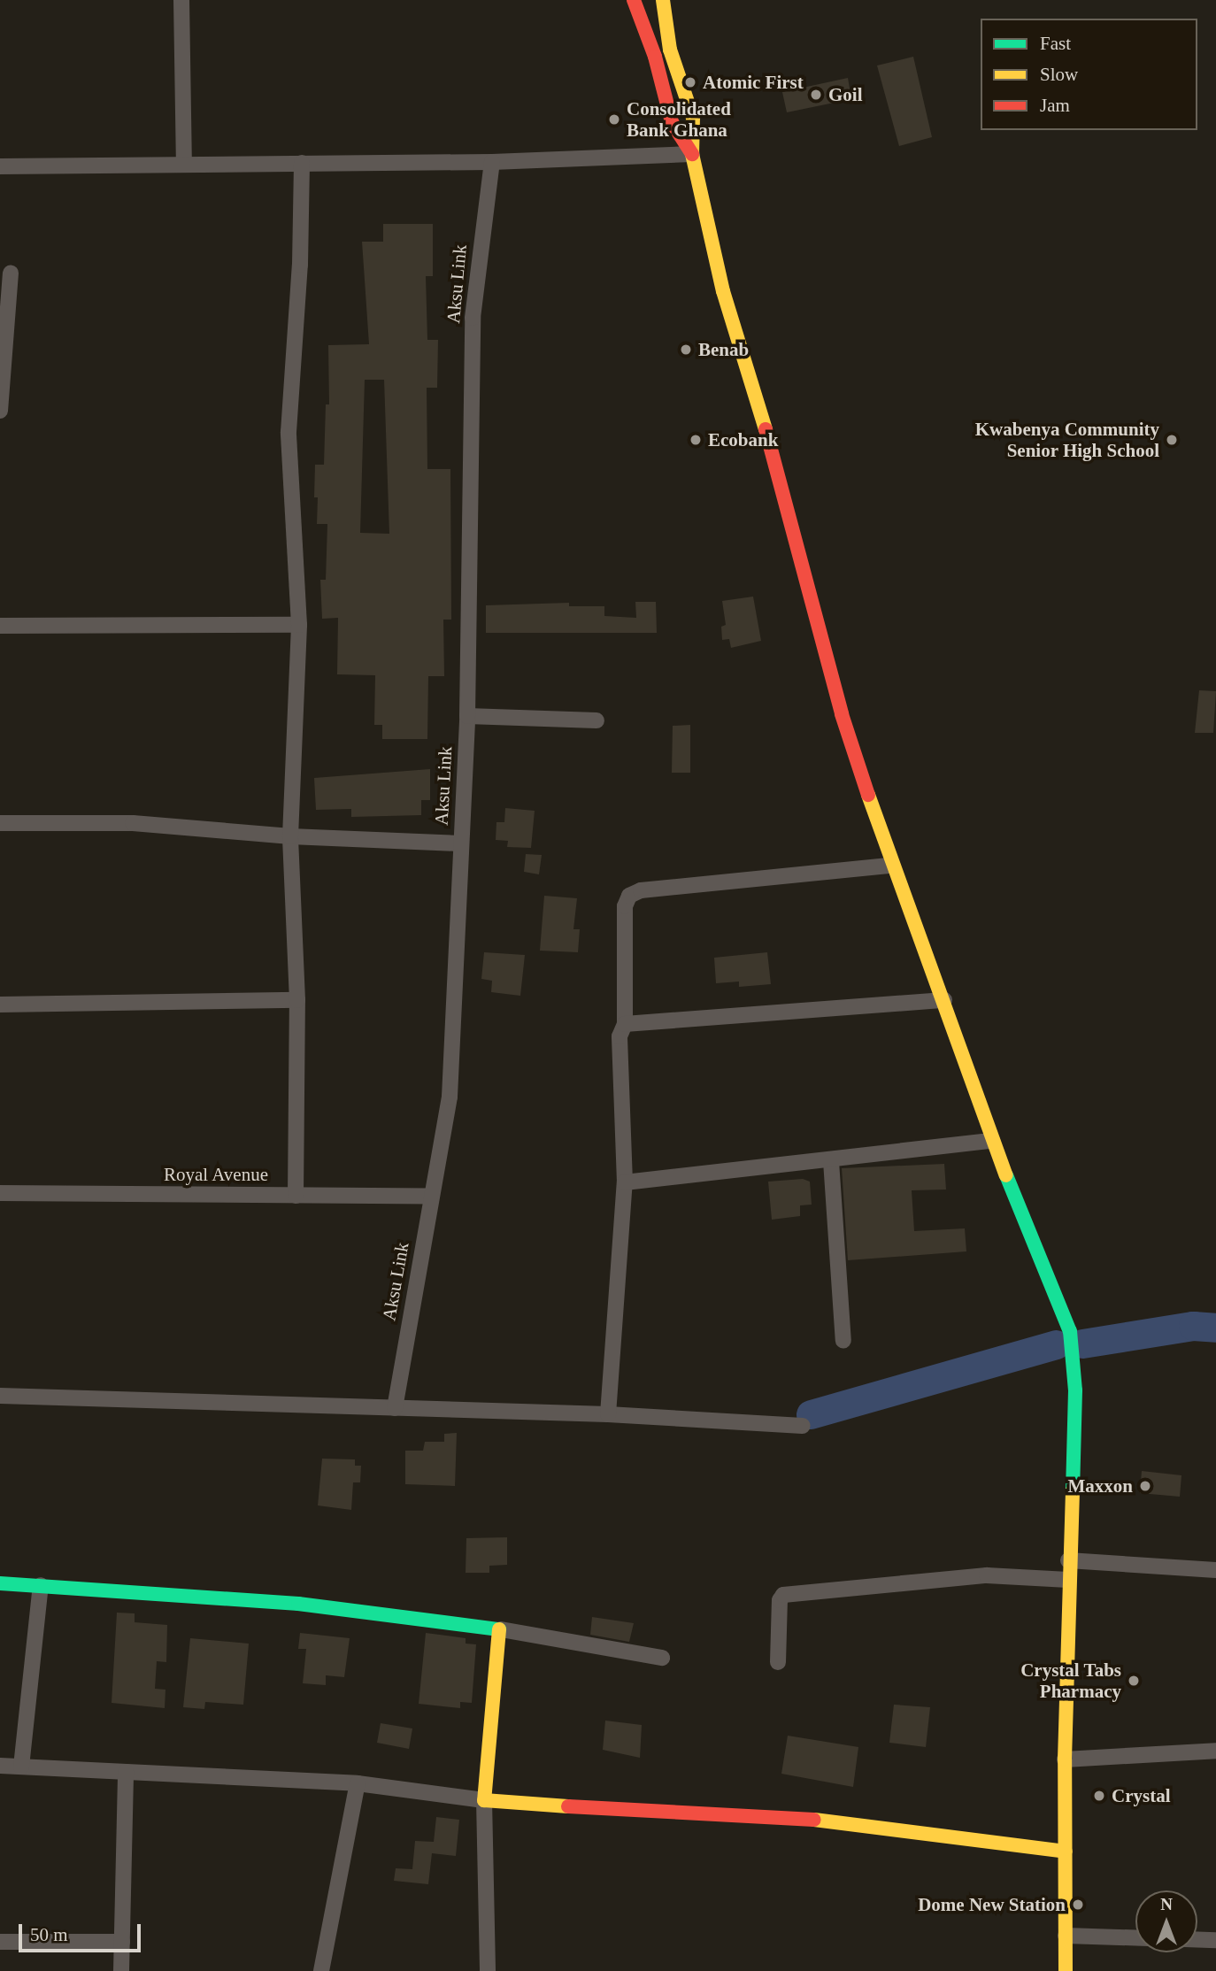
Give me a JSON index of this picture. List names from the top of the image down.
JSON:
{
  "streets": {
    "street": ["Aksu Link", "Royal Avenue"]
  },
  "crossings": [
    ["Aksu Link", "Royal Avenue"]
  ],
  "places": [
    "Atomic First",
    "Goil",
    "Consolidated Bank Ghana",
    "Benab",
    "Ecobank",
    "Kwabenya Community Senior High School",
    "Maxxon",
    "Crystal Tabs Pharmacy",
    "Crystal",
    "Dome New Station"
  ],
  "legend": ["Fast", "Slow", "Jam"],
  "scale_bar": "50 m",
  "north": "top"
}
